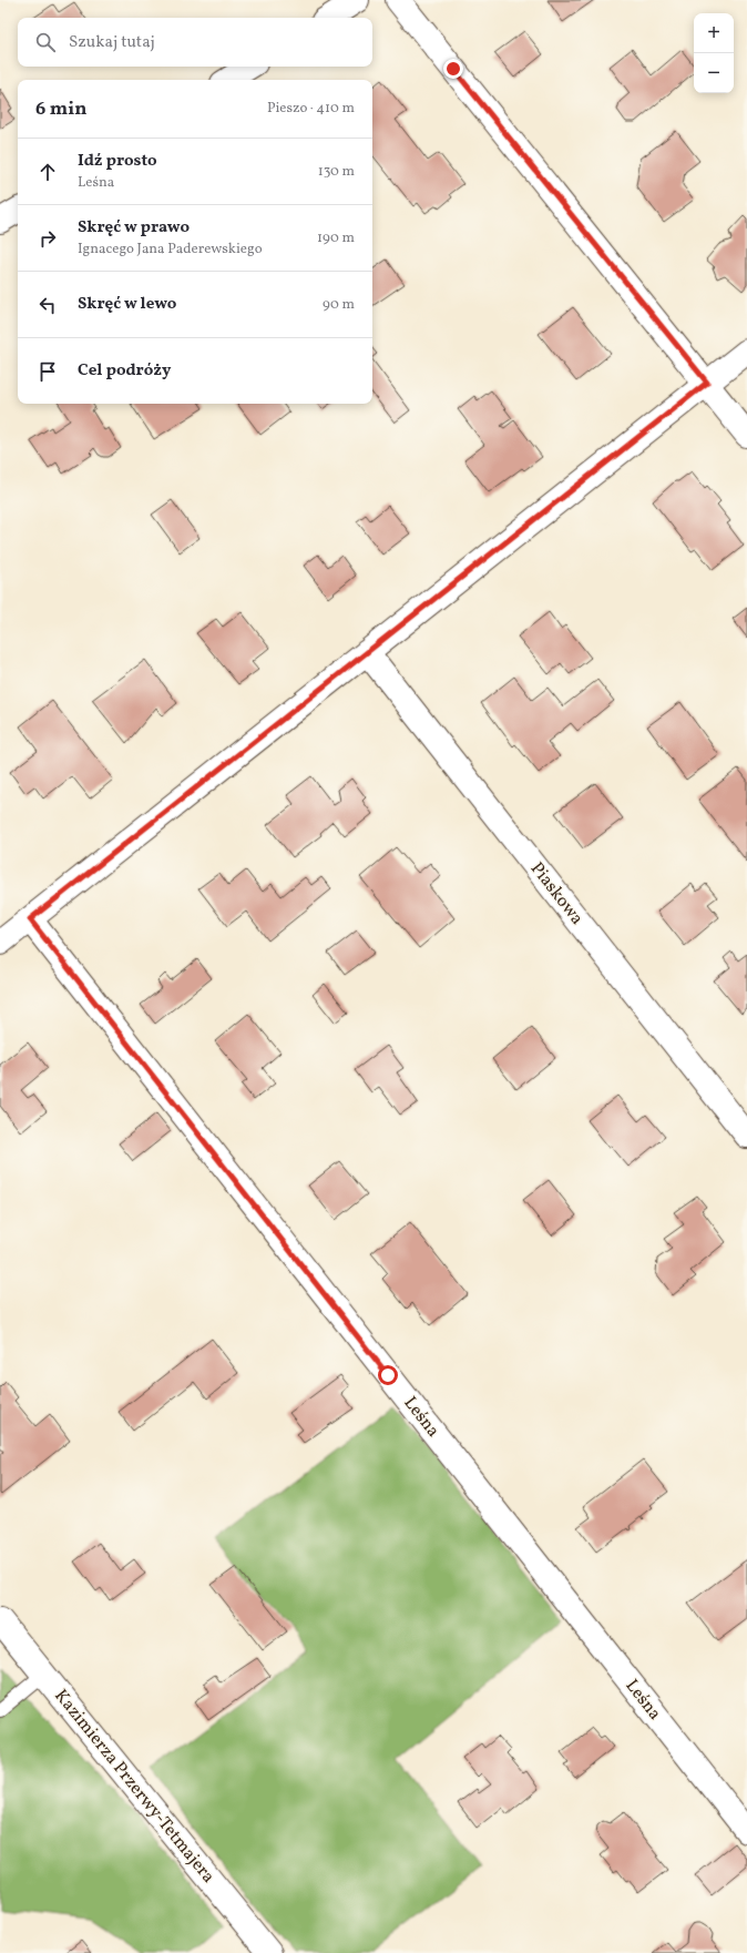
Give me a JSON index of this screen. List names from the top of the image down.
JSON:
{
  "streets": {
    "street": ["Piaskowa", "Leśna", "Kazimierza Przerwy-Tetmajera"]
  },
  "page": {
    "map_buttons": ["+", "−"],
    "search": "Szukaj tutaj",
    "heading": ["6 min", "Pieszo · 410 m"],
    "list": [
      ["Idź prosto", "Leśna", "130 m"],
      ["Skręć w prawo", "Ignacego Jana Paderewskiego", "190 m"],
      ["Skręć w lewo", "90 m"],
      "Cel podróży"
    ]
  }
}
